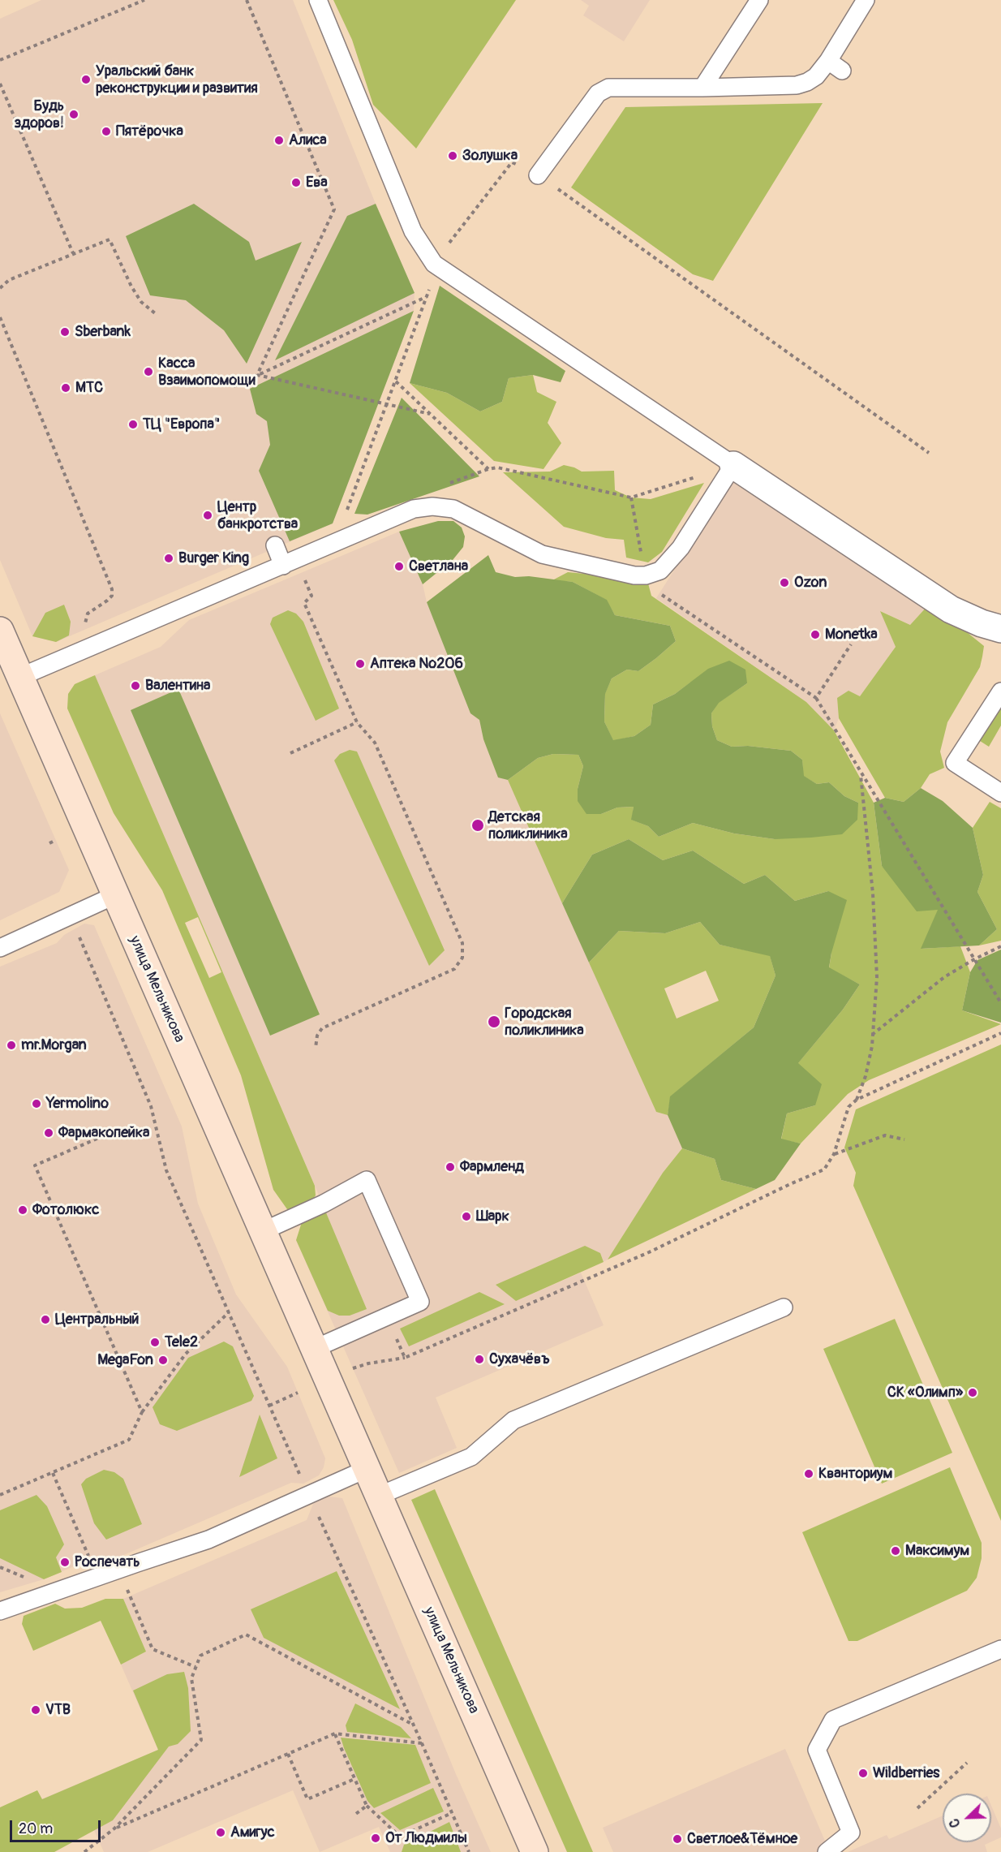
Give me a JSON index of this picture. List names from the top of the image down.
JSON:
{
  "streets": {
    "main road": ["улица Мельникова"]
  },
  "places": [
    "Уральский банк реконструкции и развития",
    "Будь здоров!",
    "Пятёрочка",
    "Алиса",
    "Золушка",
    "Ева",
    "Sberbank",
    "Касса Взаимопомощи",
    "МТС",
    "ТЦ \"Европа\"",
    "Центр банкротства",
    "Burger King",
    "Светлана",
    "Ozon",
    "Monetka",
    "Аптека №206",
    "Валентина",
    "Детская поликлиника",
    "Городская поликлиника",
    "mr.Morgan",
    "Yermolino",
    "Фармакопейка",
    "Фармленд",
    "Фотолюкс",
    "Шарк",
    "Центральный",
    "Tele2",
    "Сухачёвъ",
    "MegaFon",
    "СК «Олимп»",
    "Кванториум",
    "Максимум",
    "Роспечать",
    "VTB",
    "Wildberries",
    "Амигус",
    "От Людмилы",
    "Светлое&Тёмное"
  ],
  "scale_bar": "20 m",
  "north": "bottom left"
}
